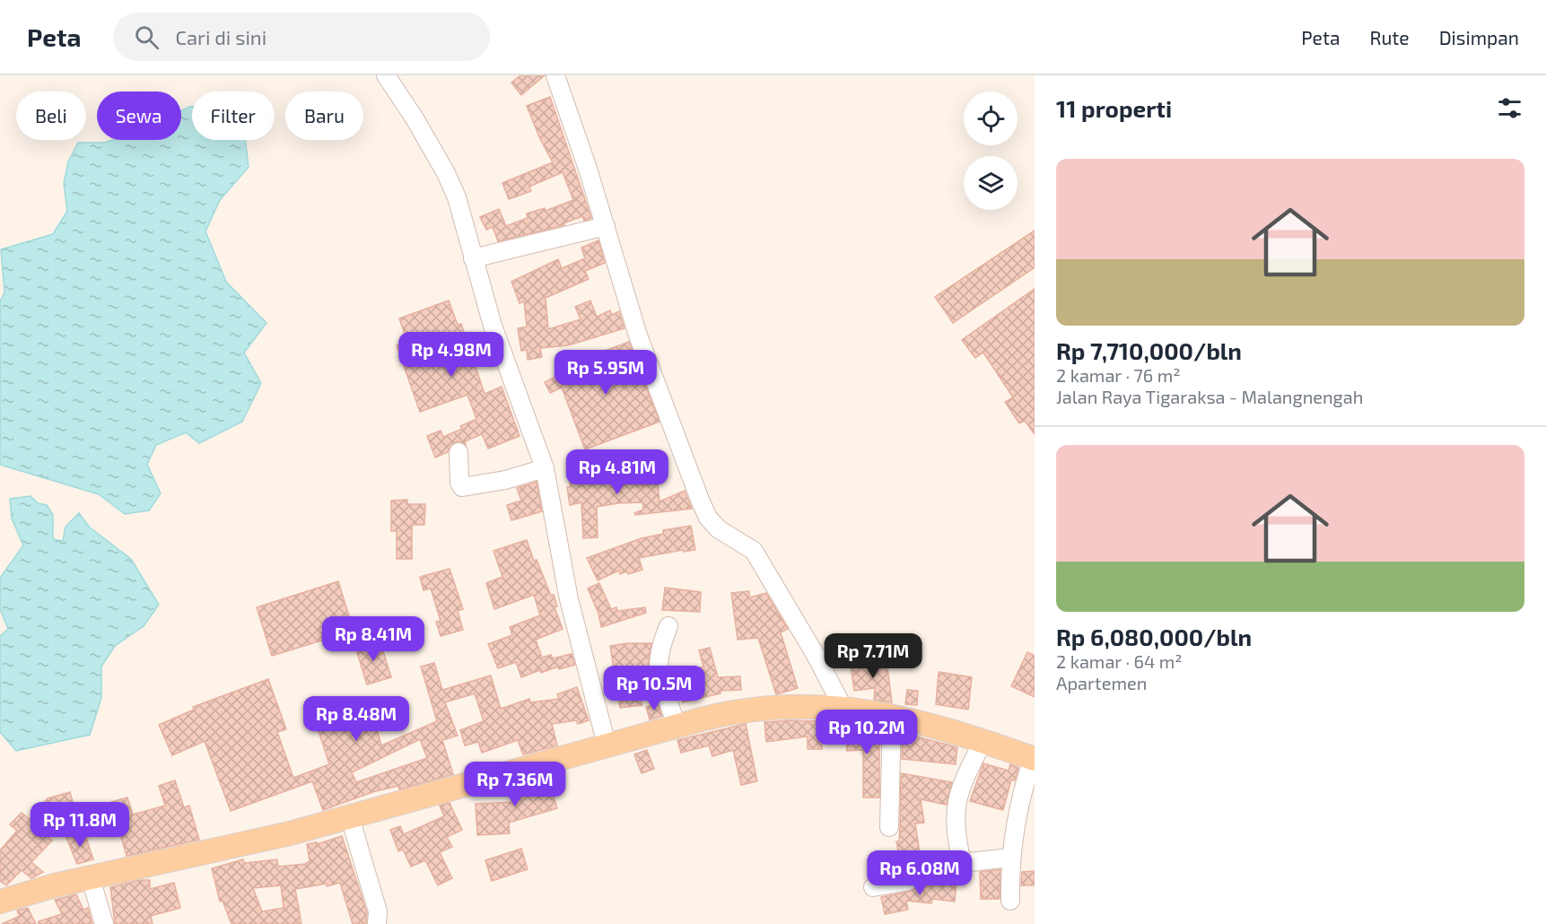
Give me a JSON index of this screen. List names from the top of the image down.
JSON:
{
  "page": {
    "header": "Peta",
    "search": "Cari di sini",
    "nav": ["Peta", "Rute", "Disimpan"],
    "heading": "11 properti",
    "chip": [
      "Beli",
      "Sewa",
      "Filter",
      "Baru"
    ],
    "list": [
      {
        "name": "Rp 7,710,000/bln",
        "note": "2 kamar · 76 m² · Jalan Raya Tigaraksa - Malangnengah"
      },
      {
        "name": "Rp 6,080,000/bln",
        "note": "2 kamar · 64 m² · Apartemen"
      }
    ],
    "price": [
      "Rp 4.98M",
      "Rp 5.95M",
      "Rp 4.81M",
      "Rp 8.41M",
      "Rp 7.71M",
      "Rp 10.5M",
      "Rp 8.48M",
      "Rp 10.2M",
      "Rp 7.36M",
      "Rp 11.8M",
      "Rp 6.08M"
    ]
  }
}
